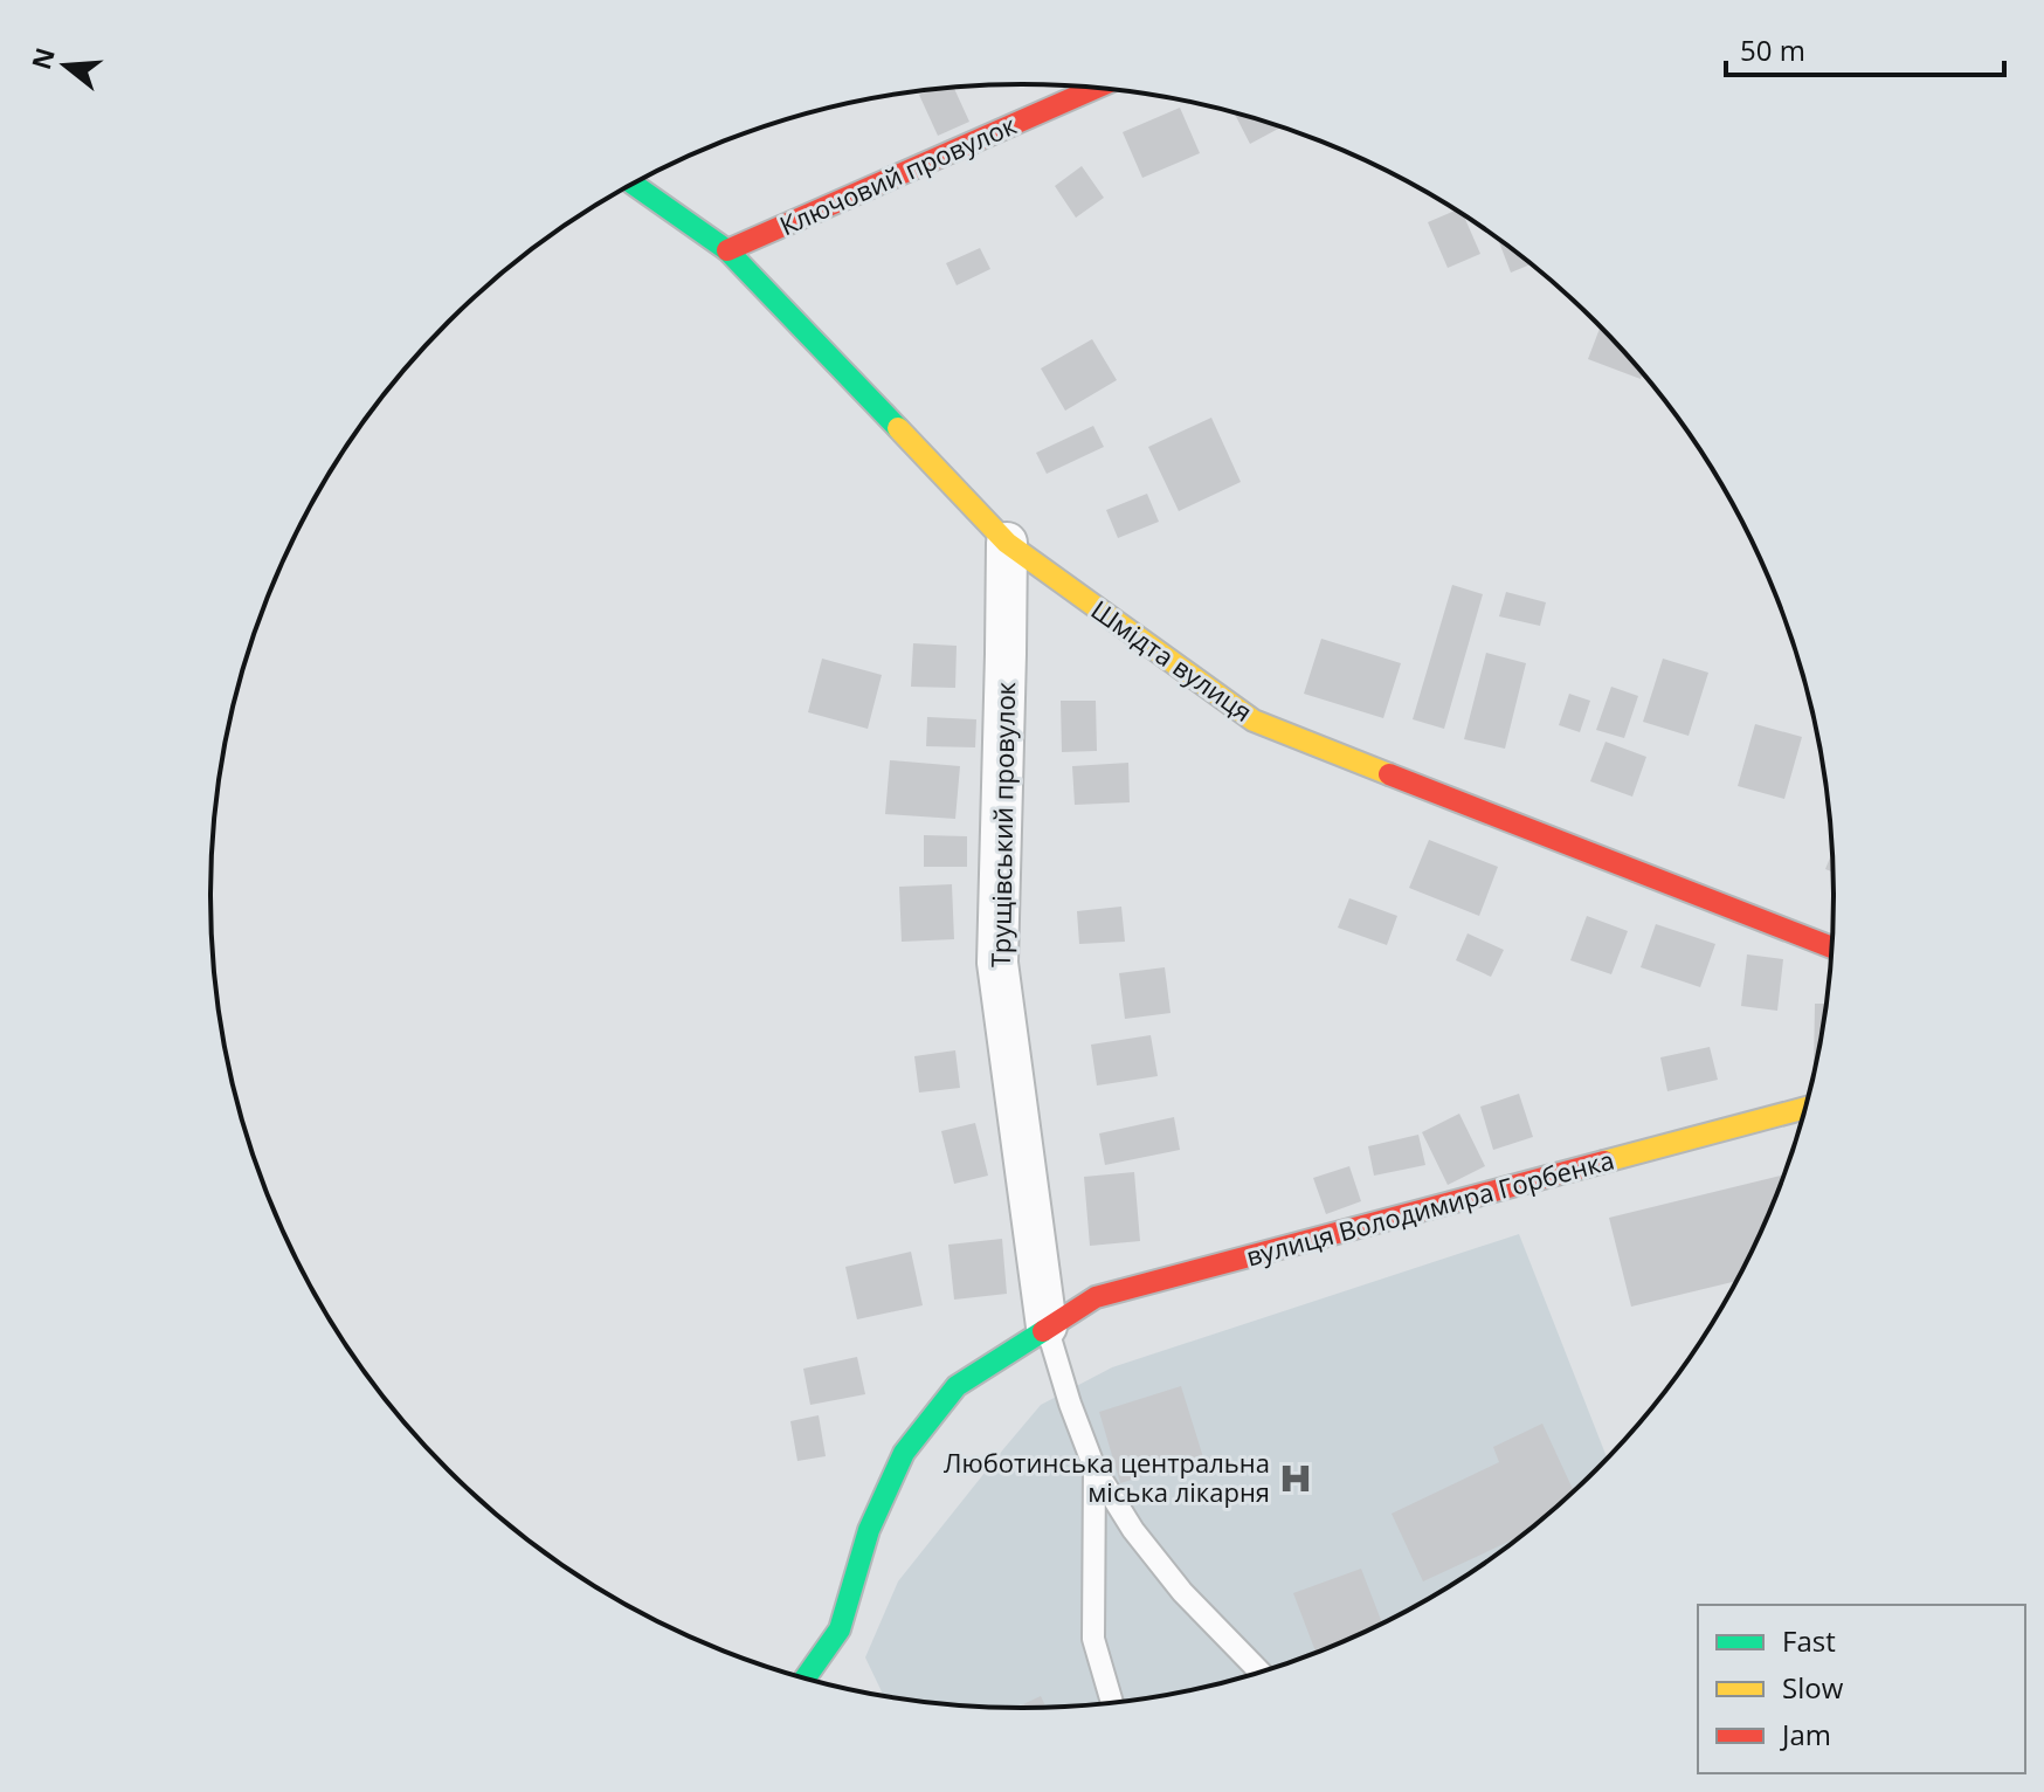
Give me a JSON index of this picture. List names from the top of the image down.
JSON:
{
  "streets": {
    "street": [
      "Ключовий провулок",
      "Шмідта вулиця",
      "Трущівський провулок",
      "вулиця Володимира Горбенка"
    ]
  },
  "crossings": [
    ["Ключовий провулок", "Шмідта вулиця"],
    ["Шмідта вулиця", "Трущівський провулок"],
    ["Трущівський провулок", "вулиця Володимира Горбенка"]
  ],
  "places": {
    "hospital": ["Люботинська центральна міська лікарня"]
  },
  "legend": ["Fast", "Slow", "Jam"],
  "scale_bar": "50 m",
  "north": "left"
}
